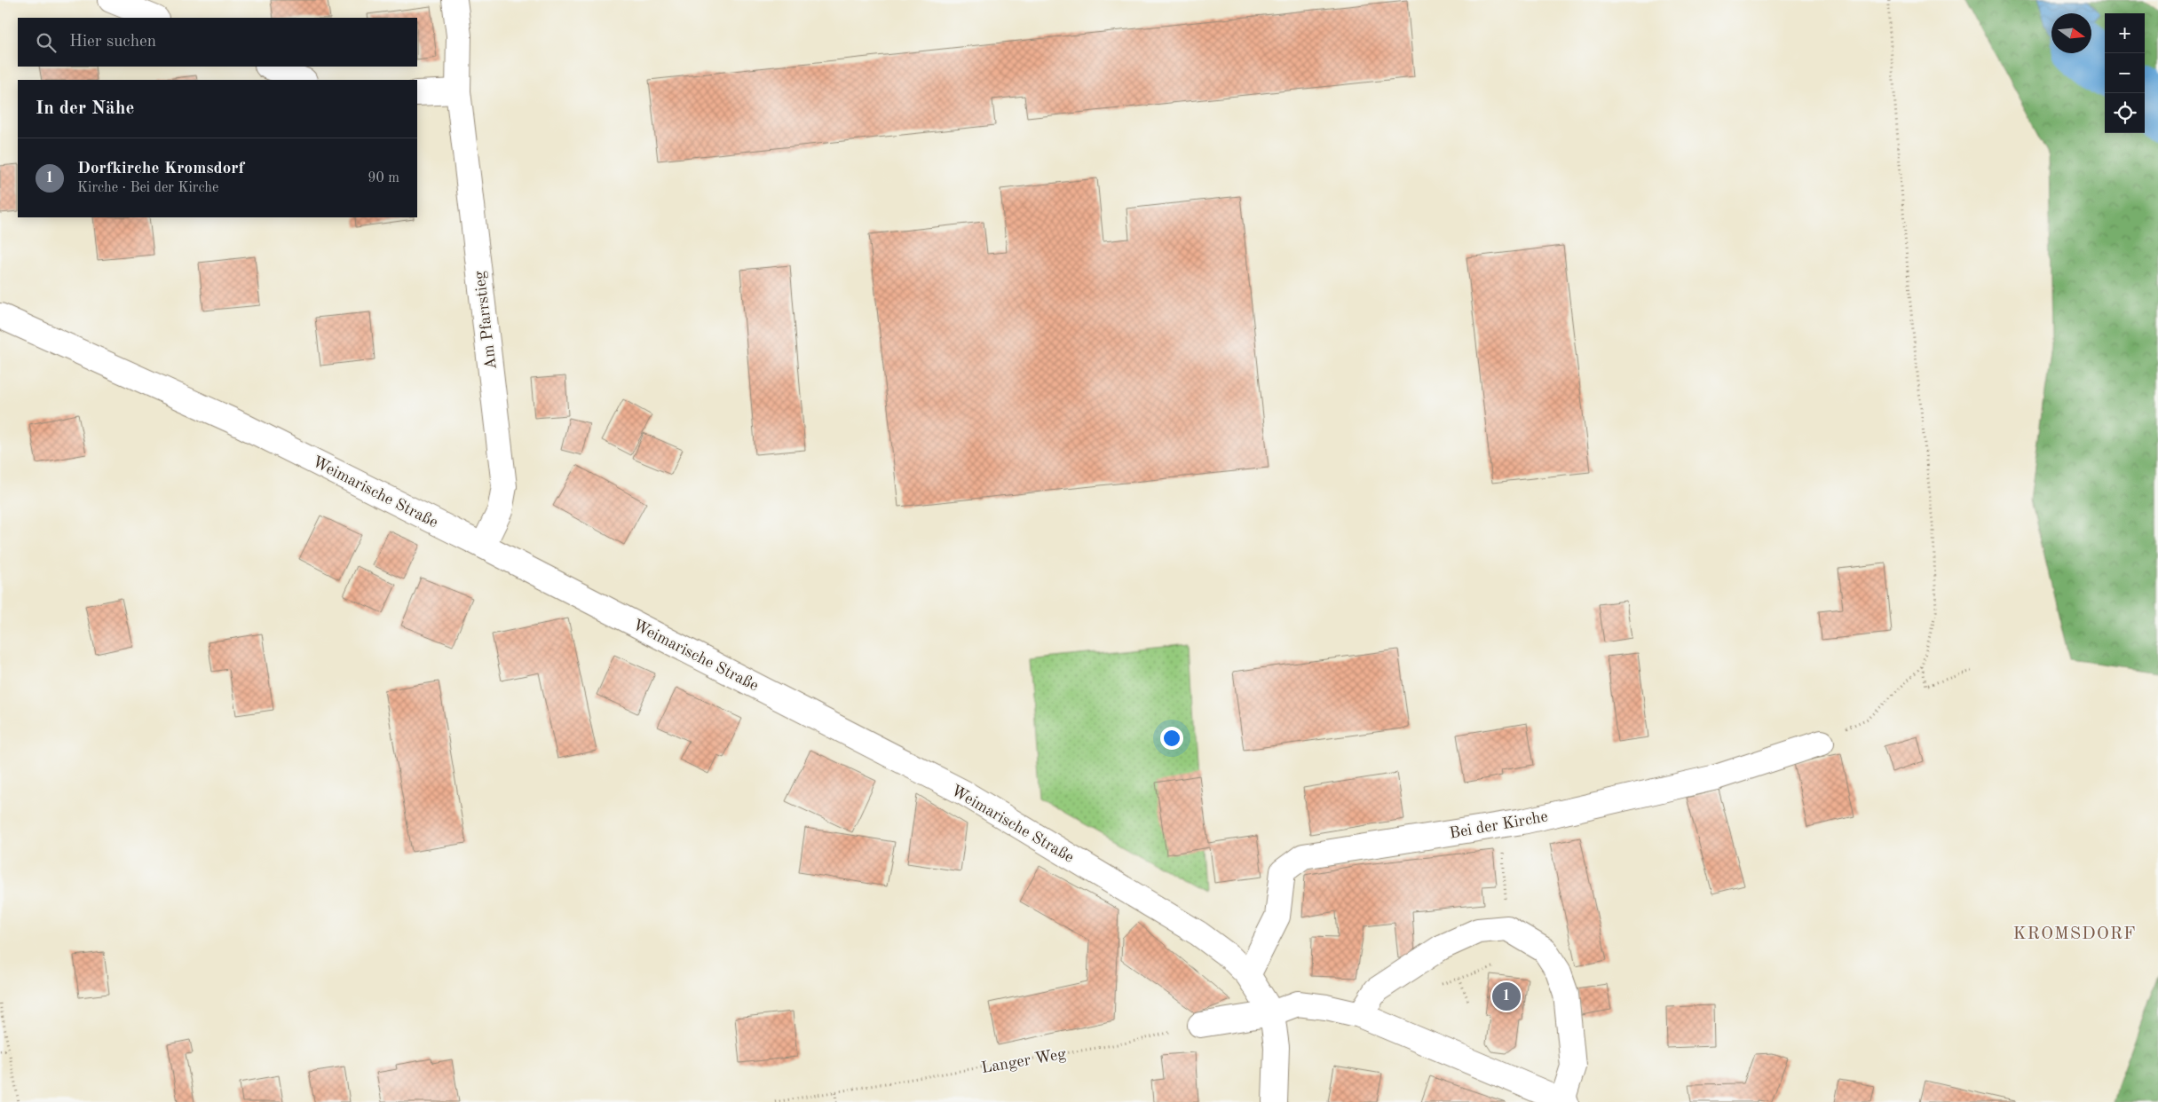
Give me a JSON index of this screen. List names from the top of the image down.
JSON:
{
  "streets": {
    "street": ["Am Pfarrstieg", "Weimarische Straße", "Bei der Kirche"],
    "path": ["Langer Weg"]
  },
  "crossings": [
    ["Am Pfarrstieg", "Weimarische Straße"],
    ["Weimarische Straße", "Bei der Kirche"]
  ],
  "districts": ["KROMSDORF"],
  "north": "right",
  "page": {
    "map_buttons": ["+", "−"],
    "search": "Hier suchen",
    "heading": "In der Nähe",
    "list": [
      {
        "mark": "1",
        "name": "Dorfkirche Kromsdorf",
        "note": "Kirche · Bei der Kirche",
        "value": "90 m"
      }
    ],
    "pins": "1"
  }
}
